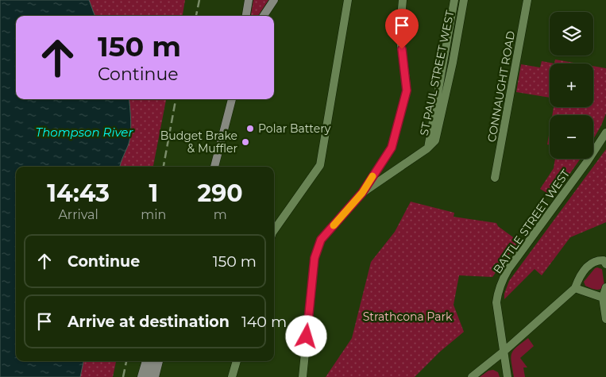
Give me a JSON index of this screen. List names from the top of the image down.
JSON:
{
  "streets": {
    "street": ["ST PAUL STREET WEST", "CONNAUGHT ROAD", "BATTLE STREET WEST"]
  },
  "water": ["Thompson River"],
  "parks": ["Strathcona Park"],
  "places": ["Polar Battery", "Budget Brake & Muffler"],
  "page": {
    "map_buttons": ["+", "−"],
    "turn": ["150 m", "Continue"],
    "eta": [
      "14:43",
      "Arrival",
      "1",
      "min",
      "290",
      "m"
    ],
    "list": [
      {
        "name": "Continue",
        "value": "150 m"
      },
      {
        "name": "Arrive at destination",
        "value": "140 m"
      }
    ]
  }
}
